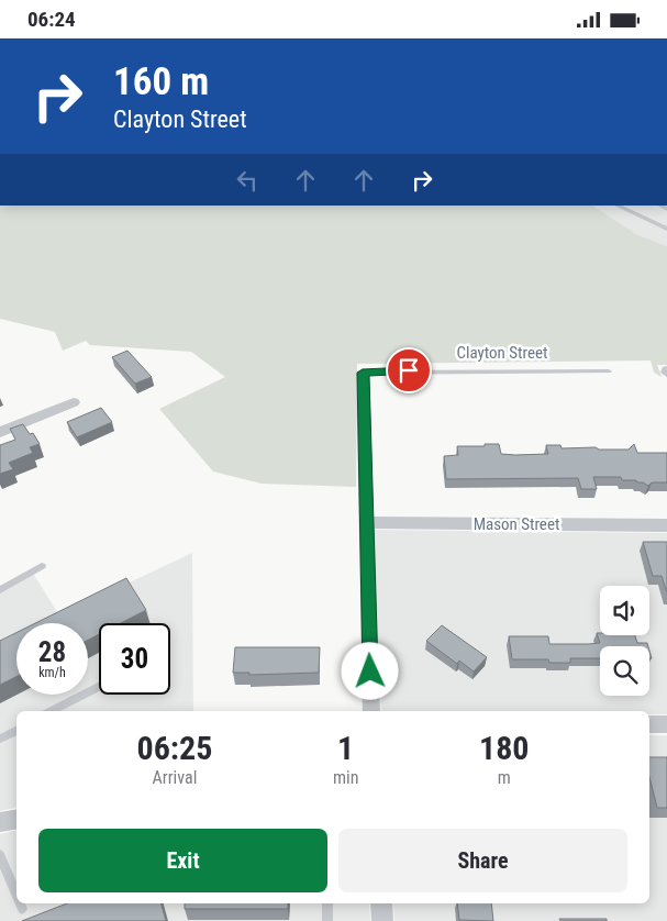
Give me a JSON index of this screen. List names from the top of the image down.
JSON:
{
  "streets": {
    "street": ["Mason Street"],
    "lane": ["Clayton Street"]
  },
  "page": {
    "status": "06:24",
    "turn": ["160 m", "Clayton Street"],
    "speed": "28 km/h",
    "limit": "30",
    "eta": [
      "06:25",
      "Arrival",
      "1",
      "min",
      "180",
      "m"
    ],
    "buttons": ["Exit", "Share"]
  }
}
